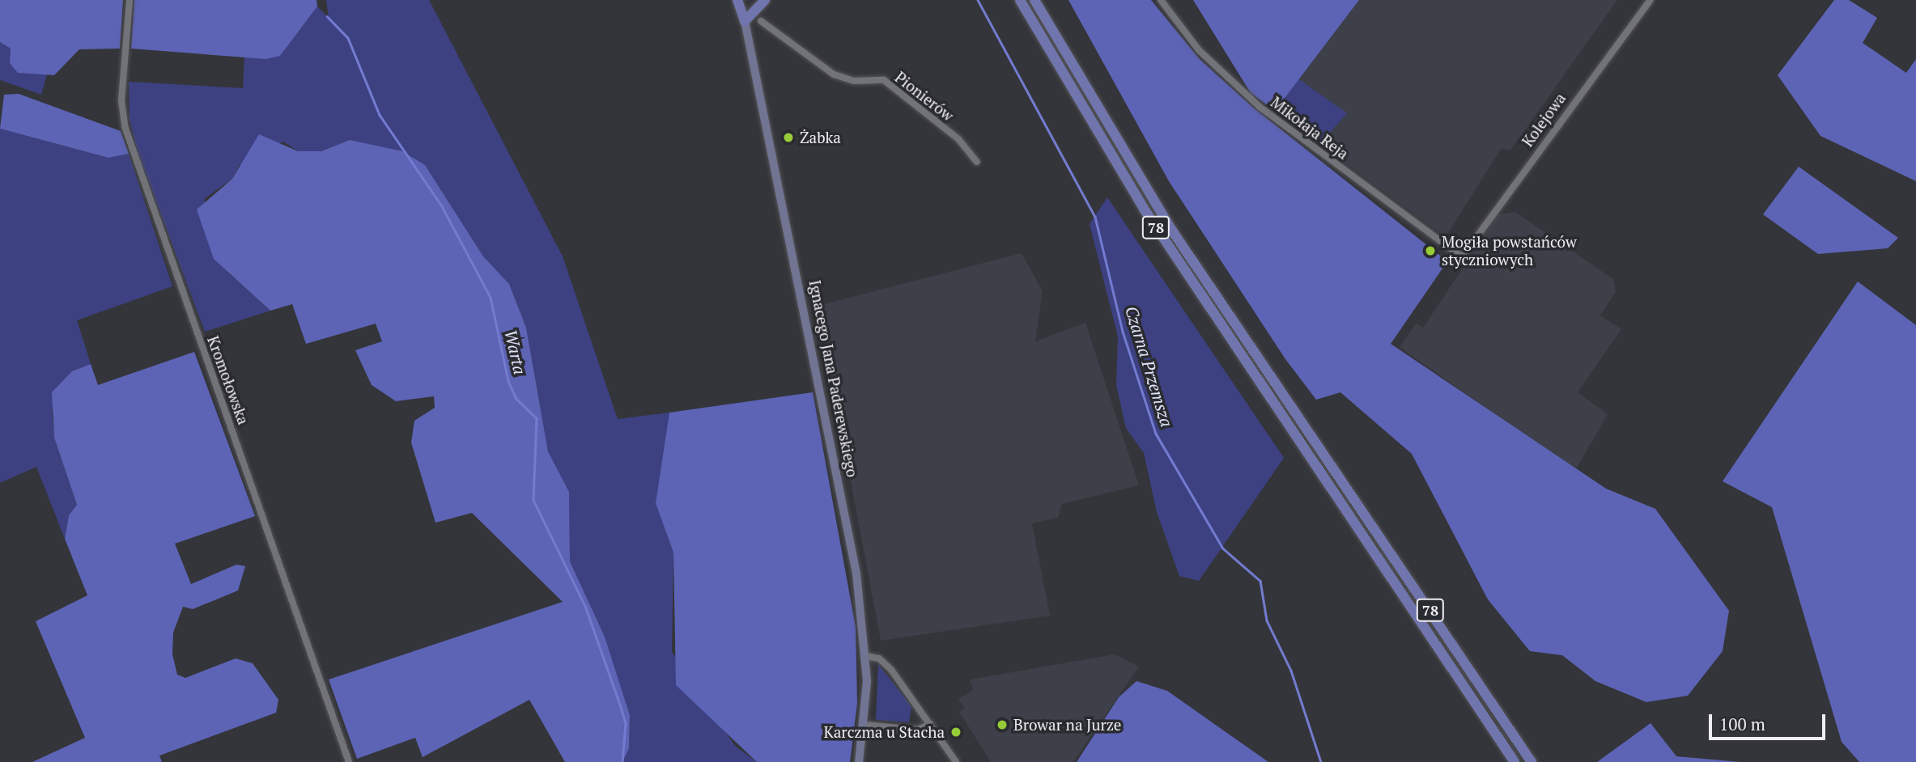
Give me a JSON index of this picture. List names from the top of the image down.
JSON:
{
  "streets": {
    "main road": ["78", "Ignacego Jana Paderewskiego"],
    "street": [
      "Pionierów",
      "Kolejowa",
      "Mikołaja Reja",
      "Kromołowska"
    ]
  },
  "crossings": [
    ["Kolejowa", "Mikołaja Reja"]
  ],
  "water": ["Warta", "Czarna Przemsza"],
  "places": [
    "Żabka",
    "Mogiła powstańców styczniowych",
    "Browar na Jurze",
    "Karczma u Stacha"
  ],
  "scale_bar": "100 m"
}
